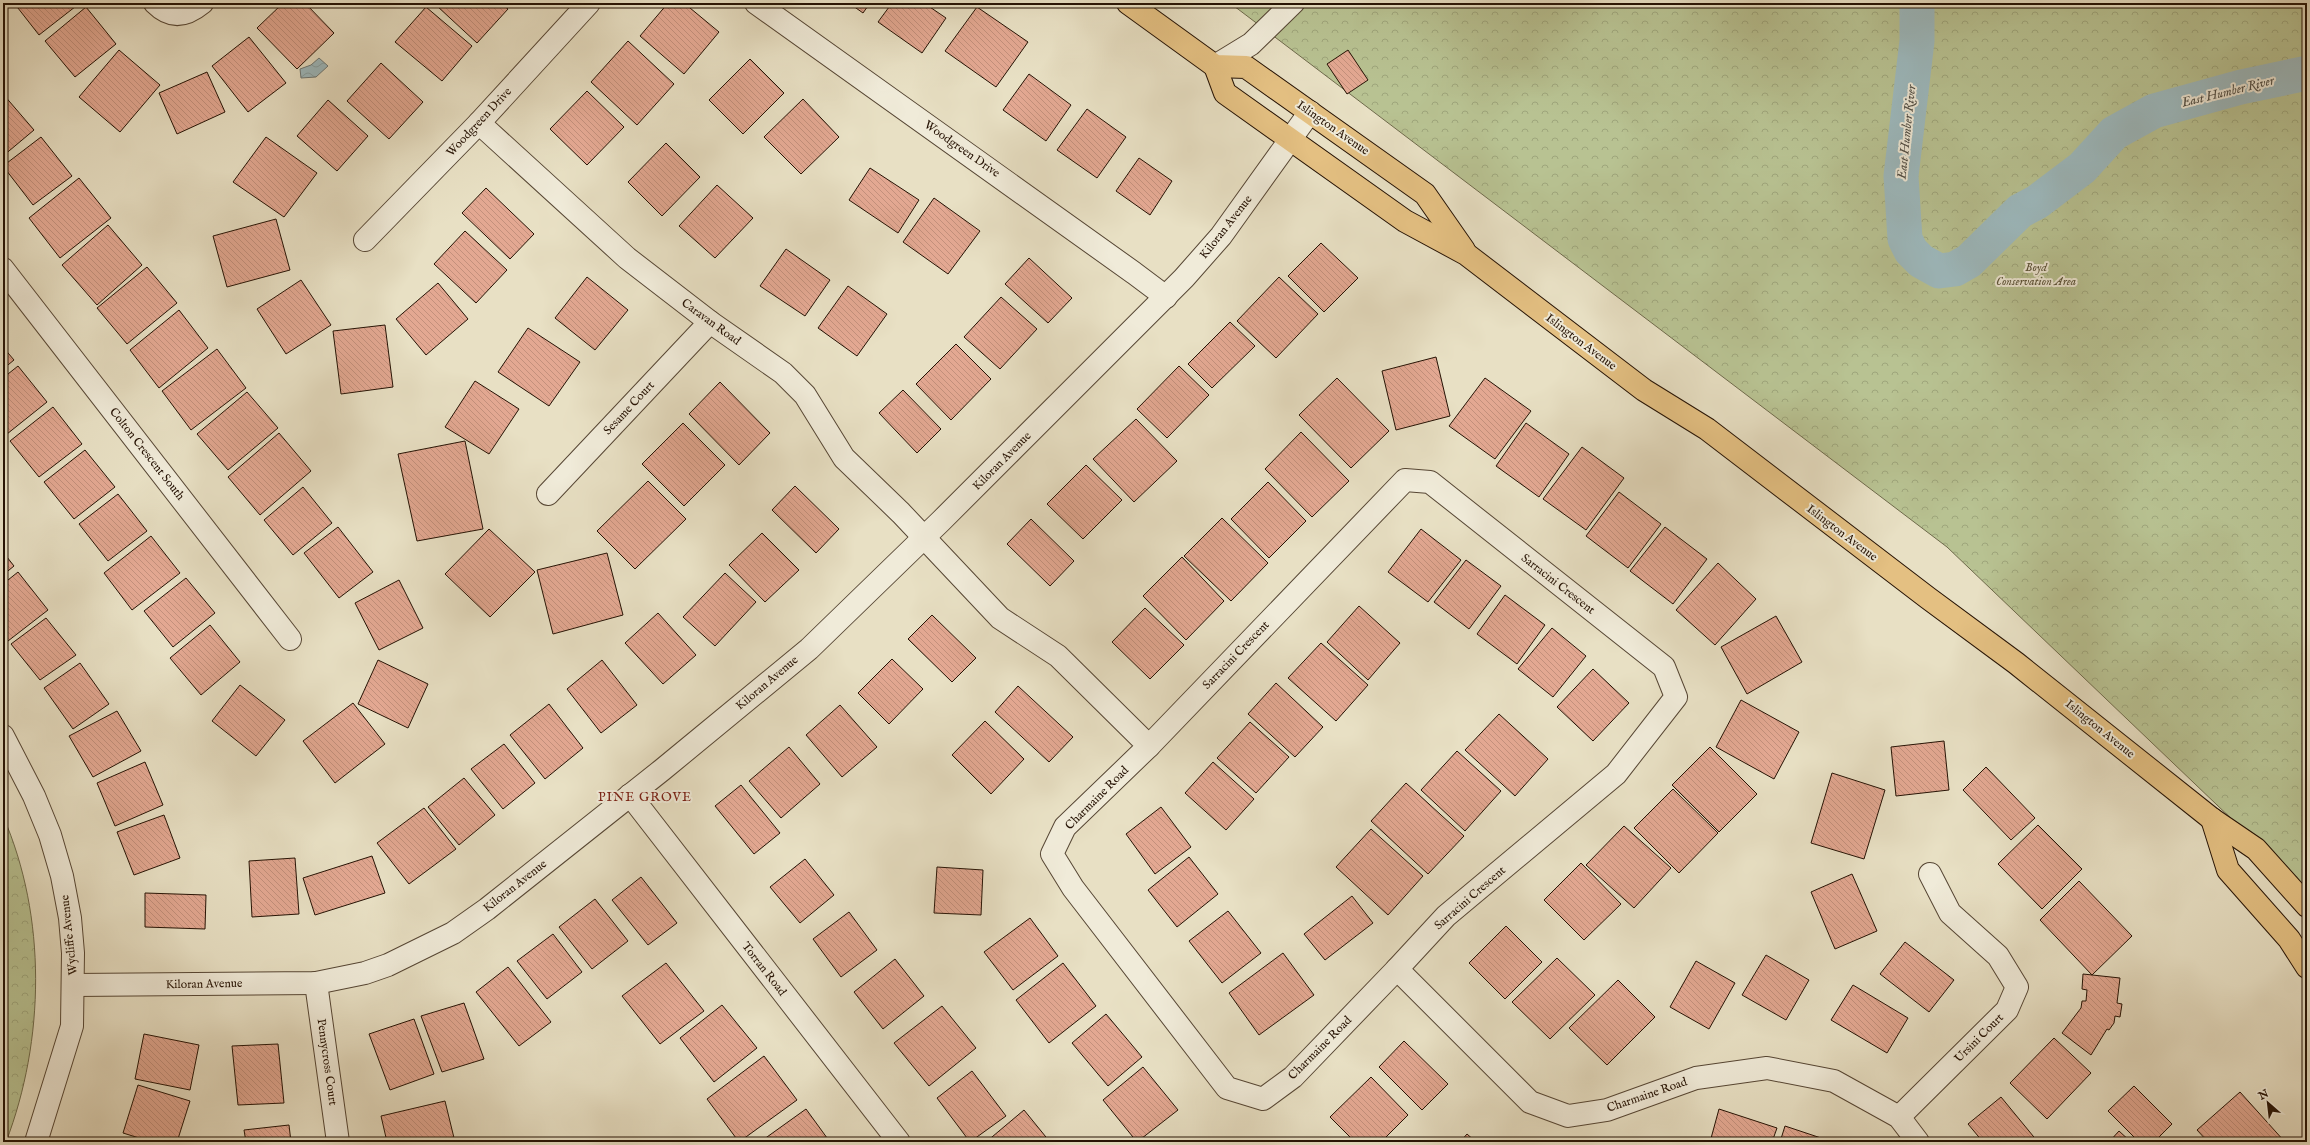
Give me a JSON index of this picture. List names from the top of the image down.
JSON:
{
  "streets": {
    "main road": ["Islington Avenue"],
    "street": [
      "Woodgreen Drive",
      "Kiloran Avenue",
      "Caravan Road",
      "Sesame Court",
      "Colton Crescent South",
      "Sarracini Crescent",
      "Charmaine Road",
      "Wycliffe Avenue",
      "Torran Road",
      "Ursini Court",
      "Pennycross Court"
    ]
  },
  "crossings": [
    ["Woodgreen Drive", "Kiloran Avenue"],
    ["Woodgreen Drive", "Caravan Road"],
    ["Islington Avenue", "Kiloran Avenue"],
    ["Kiloran Avenue", "Caravan Road"],
    ["Kiloran Avenue", "Wycliffe Avenue"],
    ["Kiloran Avenue", "Torran Road"],
    ["Kiloran Avenue", "Pennycross Court"],
    ["Caravan Road", "Sesame Court"],
    ["Sarracini Crescent", "Charmaine Road"],
    ["Charmaine Road", "Ursini Court"]
  ],
  "districts": ["PINE GROVE"],
  "water": ["East Humber River"],
  "parks": ["Boyd Conservation Area"],
  "north": "top left"
}
